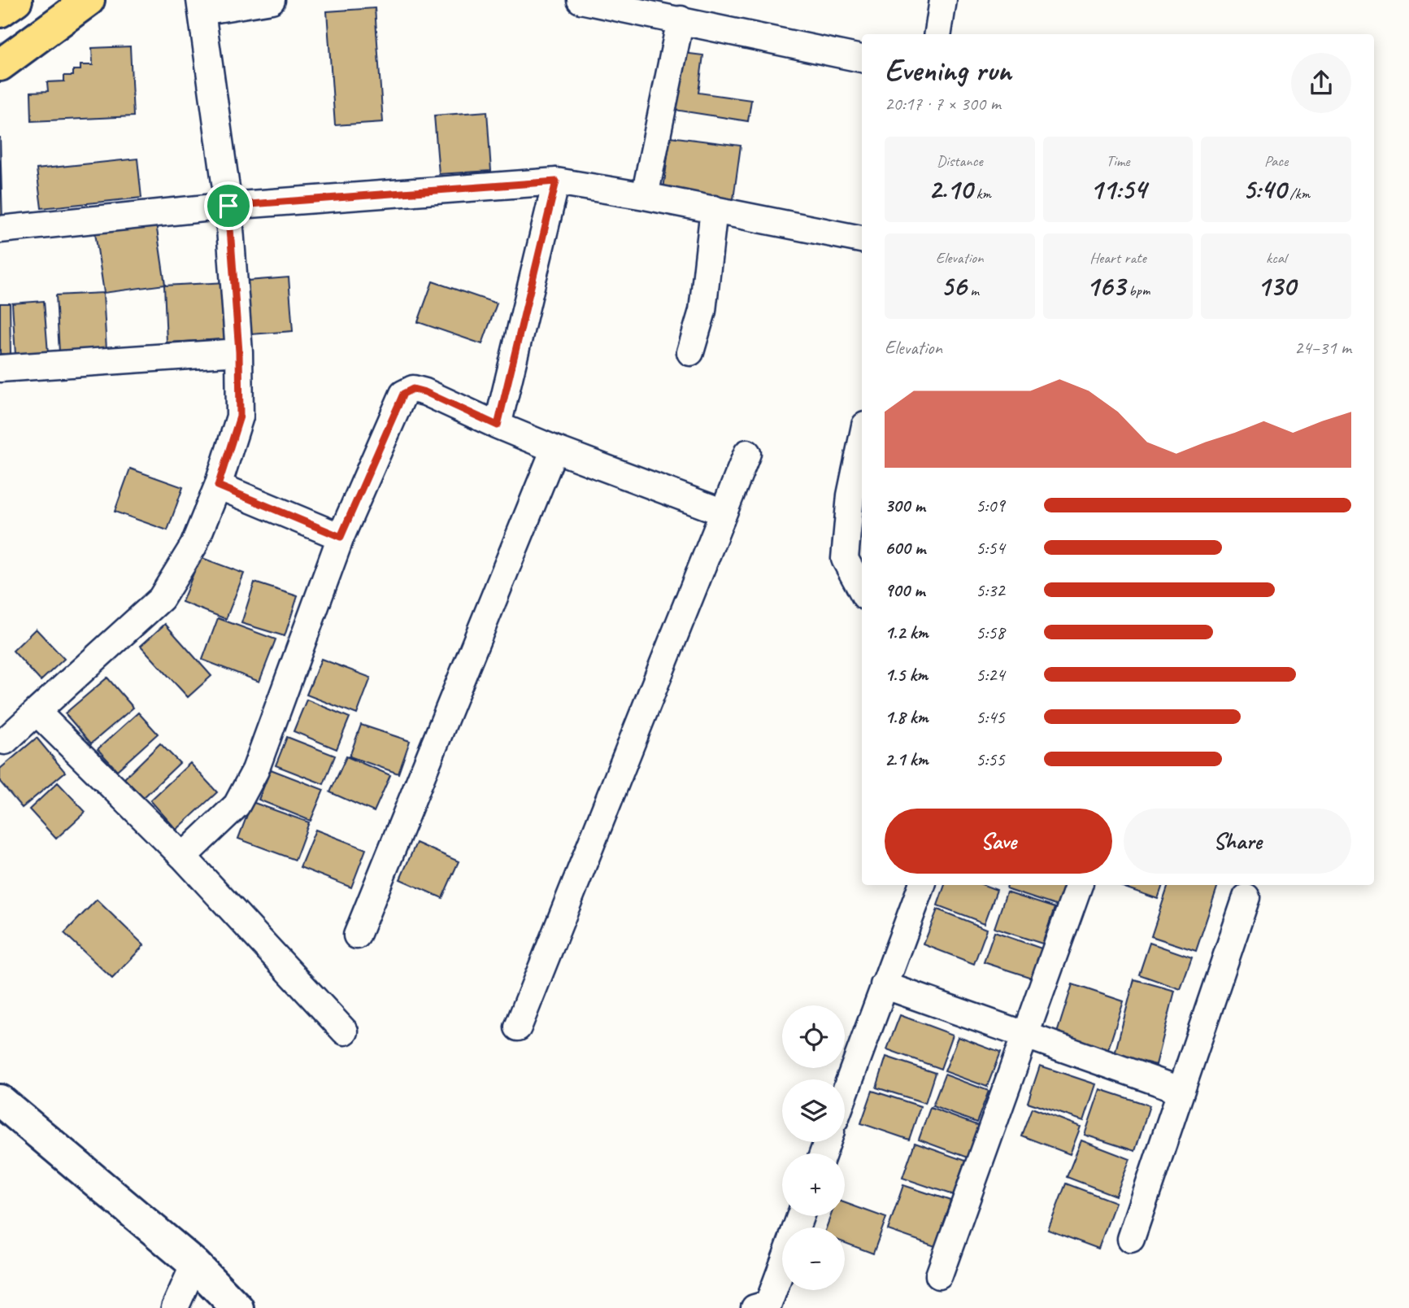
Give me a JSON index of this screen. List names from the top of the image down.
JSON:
{
  "page": {
    "heading": ["Evening run", "20:17 · 7 × 300 m"],
    "stats": [
      ["Distance", "2.10 km"],
      ["Time", "11:54"],
      ["Pace", "5:40 /km"],
      ["Elevation", "56 m"],
      ["Heart rate", "163 bpm"],
      ["kcal", "130"]
    ],
    "chart": ["Elevation", "24–31 m"],
    "list": [
      {
        "name": "300 m",
        "note": "5:09"
      },
      {
        "name": "600 m",
        "note": "5:54"
      },
      {
        "name": "900 m",
        "note": "5:32"
      },
      {
        "name": "1.2 km",
        "note": "5:58"
      },
      {
        "name": "1.5 km",
        "note": "5:24"
      },
      {
        "name": "1.8 km",
        "note": "5:45"
      },
      {
        "name": "2.1 km",
        "note": "5:55"
      }
    ],
    "buttons": ["Save", "Share"],
    "map_buttons": ["+", "−"]
  }
}
